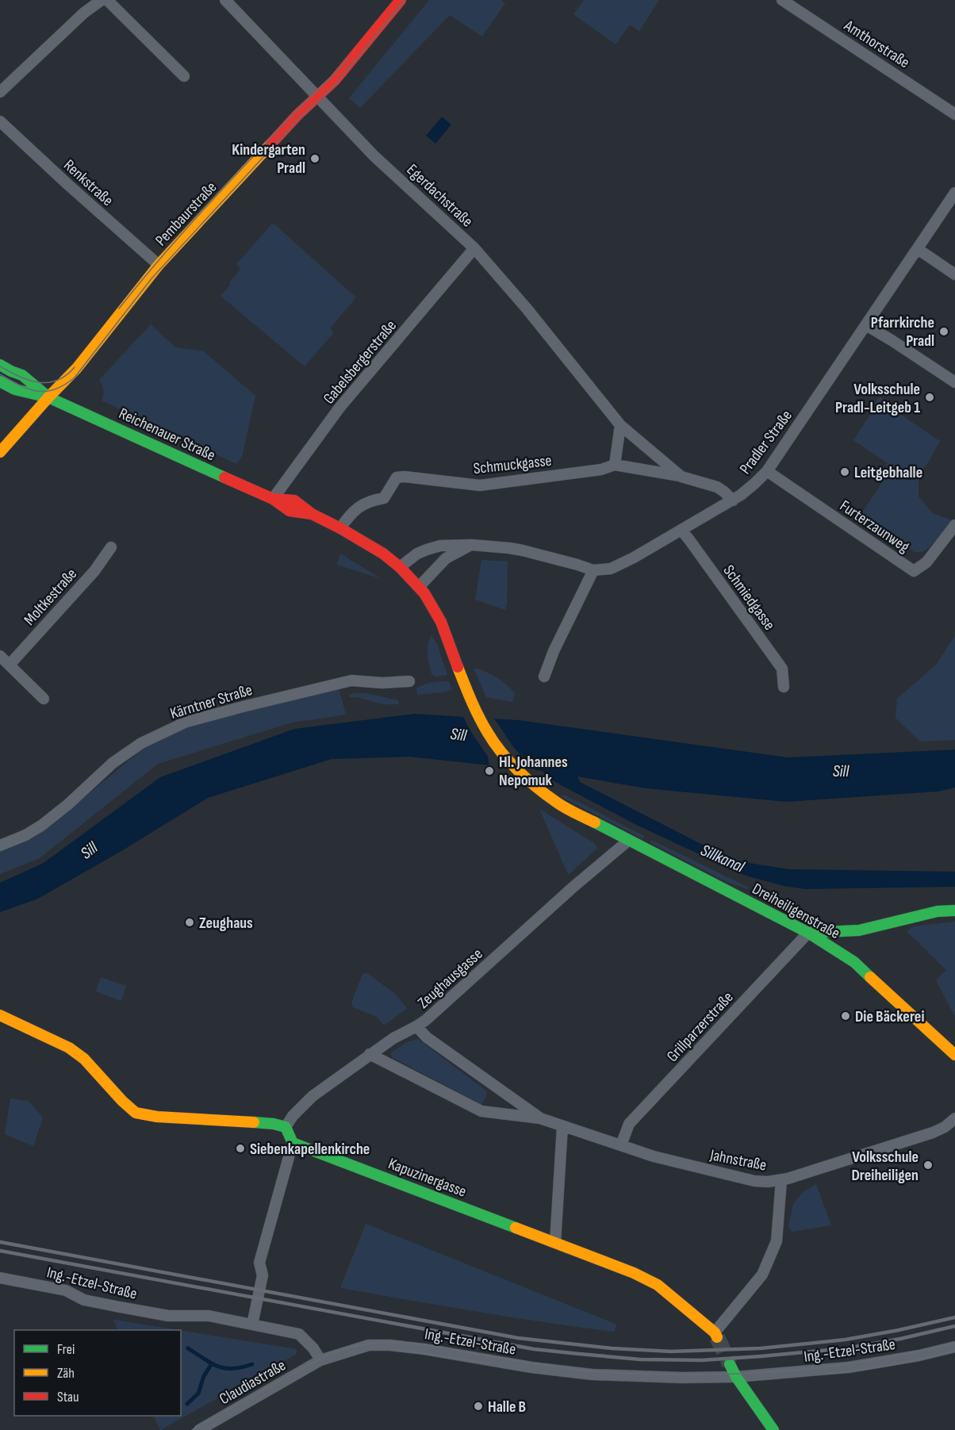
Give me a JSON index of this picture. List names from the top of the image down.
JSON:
{
  "streets": {
    "street": [
      "Amthorstraße",
      "Renkstraße",
      "Egerdachstraße",
      "Pembaurstraße",
      "Gabelsbergerstraße",
      "Reichenauer Straße",
      "Pradler Straße",
      "Schmuckgasse",
      "Furterzaunweg",
      "Moltkestraße",
      "Schmiedgasse",
      "Kärntner Straße",
      "Dreiheiligenstraße",
      "Zeughausgasse",
      "Grillparzerstraße",
      "Jahnstraße",
      "Kapuzinergasse",
      "Ing.-Etzel-Straße",
      "Claudiastraße"
    ]
  },
  "crossings": [
    ["Renkstraße", "Pembaurstraße"],
    ["Egerdachstraße", "Pembaurstraße"],
    ["Egerdachstraße", "Gabelsbergerstraße"],
    ["Egerdachstraße", "Pradler Straße"],
    ["Egerdachstraße", "Schmuckgasse"],
    ["Pembaurstraße", "Reichenauer Straße"],
    ["Gabelsbergerstraße", "Reichenauer Straße"],
    ["Reichenauer Straße", "Schmuckgasse"],
    ["Reichenauer Straße", "Dreiheiligenstraße"],
    ["Pradler Straße", "Furterzaunweg"],
    ["Pradler Straße", "Schmiedgasse"],
    ["Dreiheiligenstraße", "Zeughausgasse"],
    ["Dreiheiligenstraße", "Grillparzerstraße"],
    ["Zeughausgasse", "Jahnstraße"],
    ["Grillparzerstraße", "Jahnstraße"],
    ["Jahnstraße", "Kapuzinergasse"],
    ["Ing.-Etzel-Straße", "Claudiastraße"]
  ],
  "water": ["Sill", "Sillkanal"],
  "places": [
    "Kindergarten Pradl",
    "Pfarrkirche Pradl",
    "Volksschule Pradl-Leitgeb 1",
    "Leitgebhalle",
    "Hl. Johannes Nepomuk",
    "Zeughaus",
    "Die Bäckerei",
    "Siebenkapellenkirche",
    "Volksschule Dreiheiligen",
    "Halle B"
  ],
  "legend": ["Frei", "Zäh", "Stau"]
}
